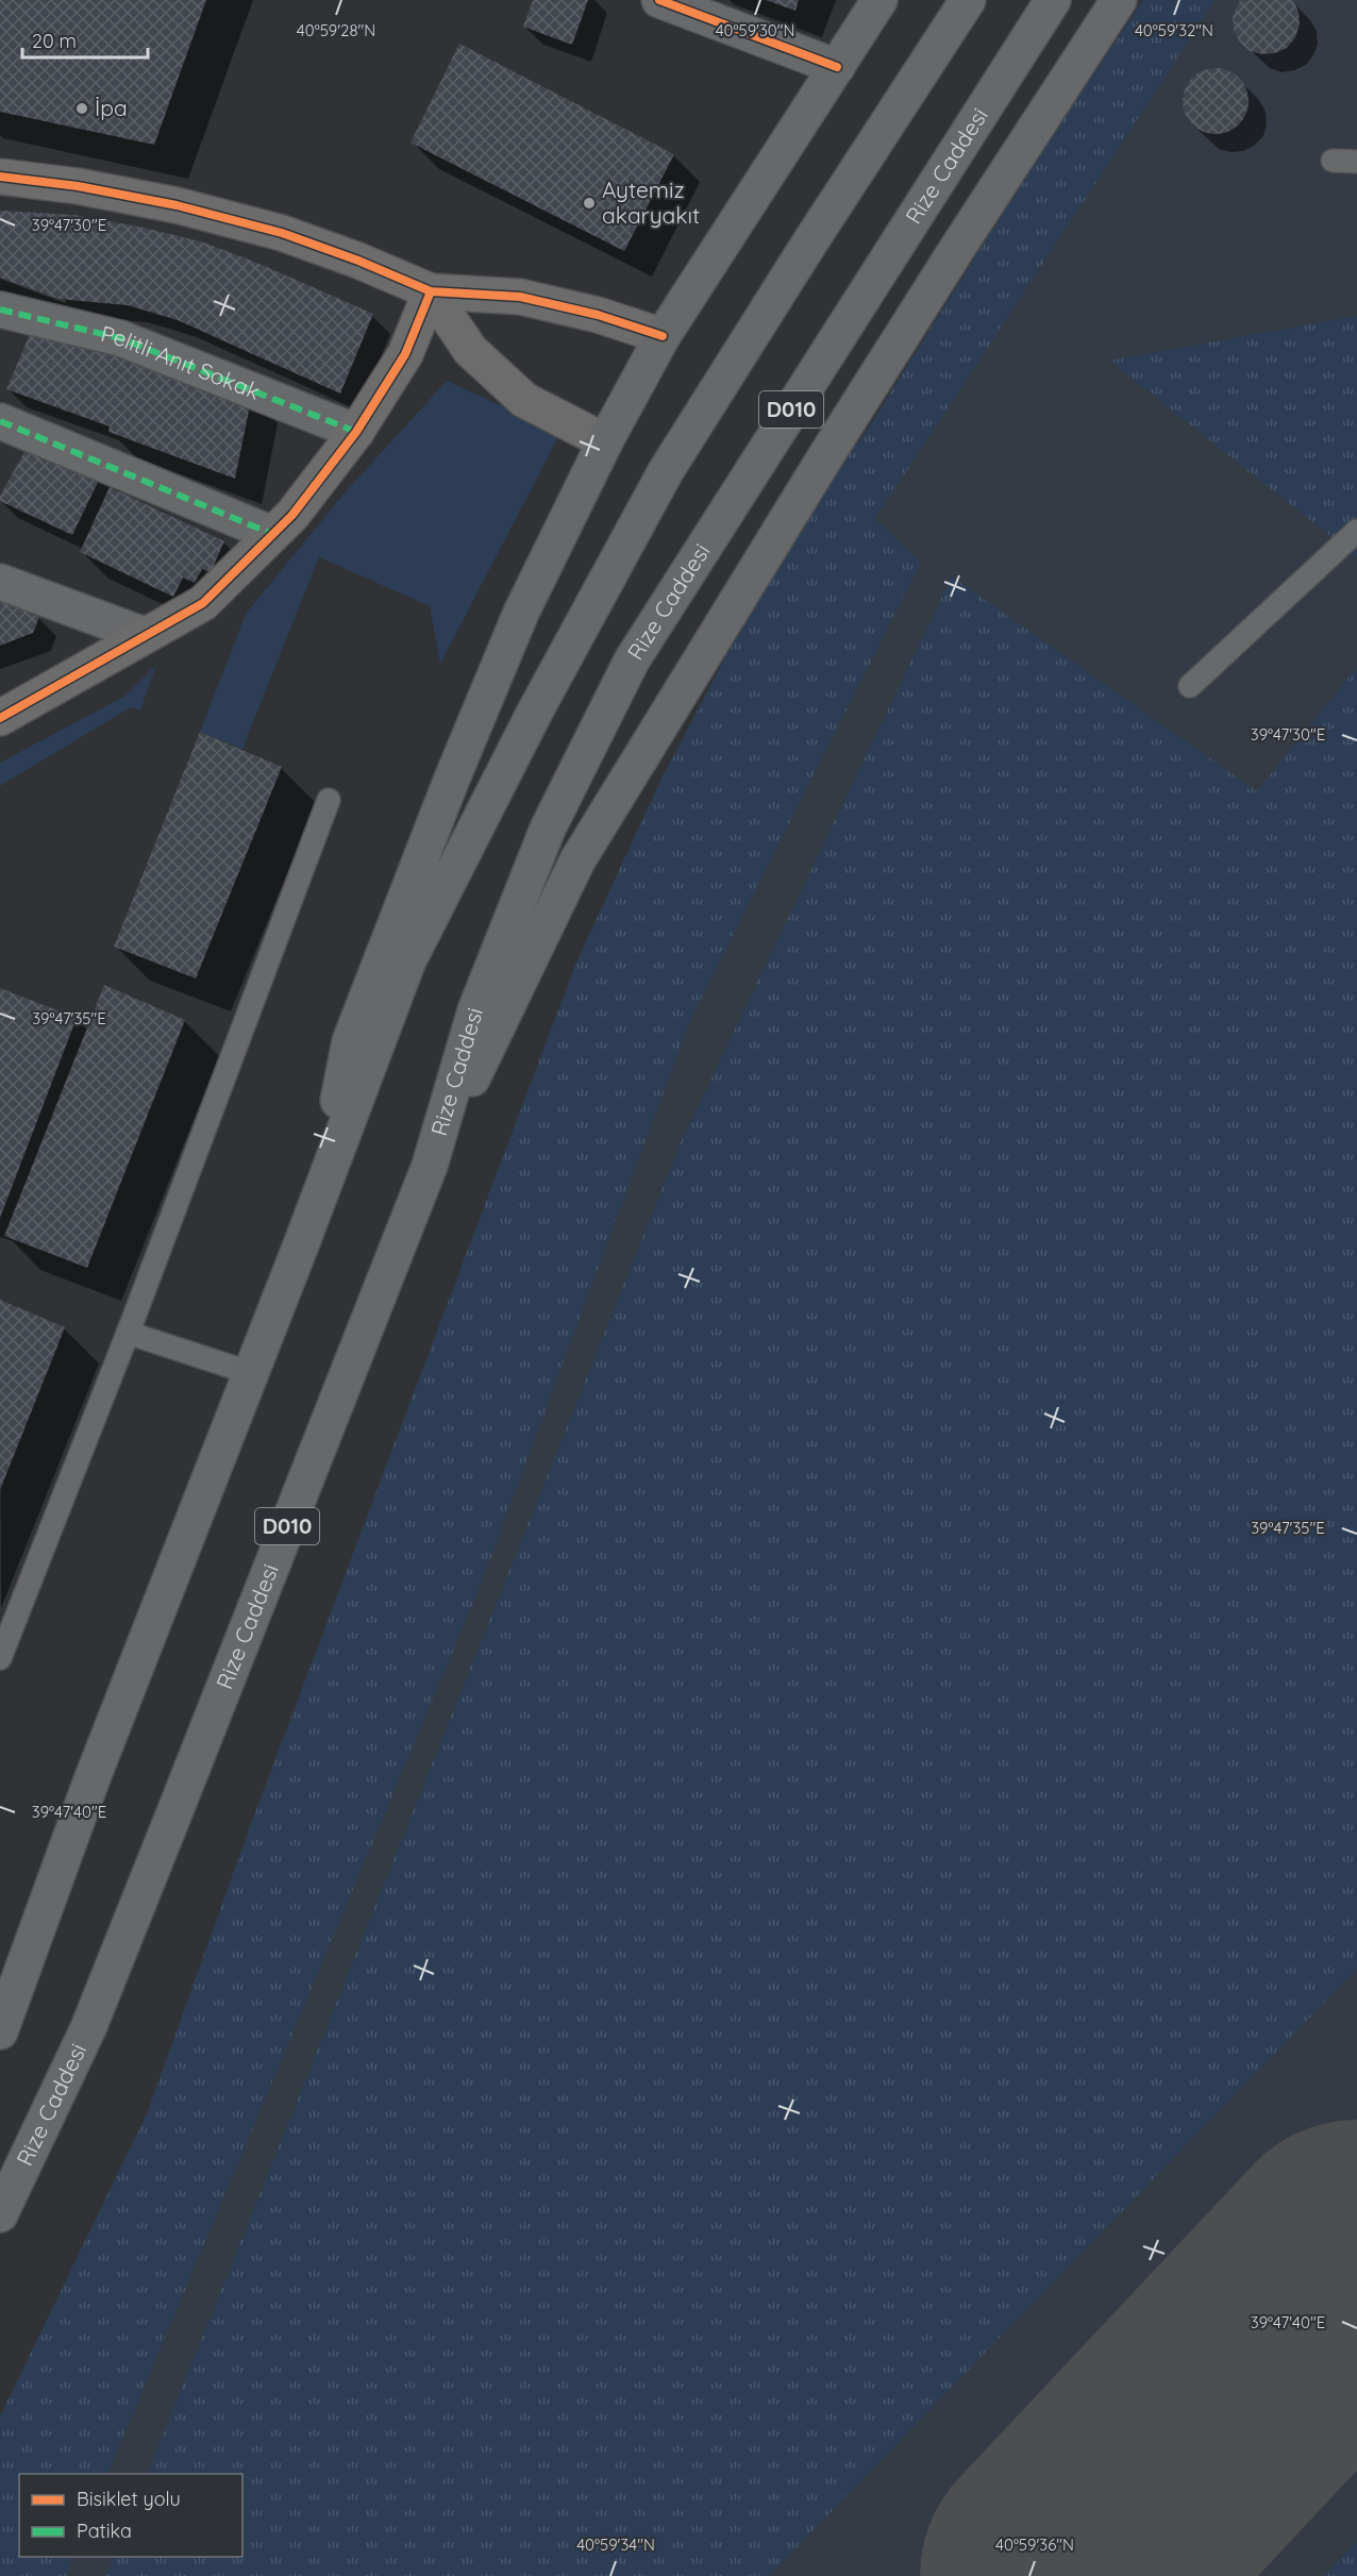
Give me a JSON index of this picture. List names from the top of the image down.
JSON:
{
  "streets": {
    "highway": ["Rize Caddesi", "D010"],
    "street": ["Pelitli Anıt Sokak"]
  },
  "places": ["İpa", "Aytemiz akaryakıt"],
  "legend": ["Bisiklet yolu", "Patika"],
  "scale_bar": "20 m",
  "coordinates": [
    "40°59'28\"N",
    "40°59'30\"N",
    "40°59'32\"N",
    "39°47'30\"E",
    "39°47'35\"E",
    "39°47'40\"E",
    "40°59'34\"N",
    "40°59'36\"N"
  ]
}
